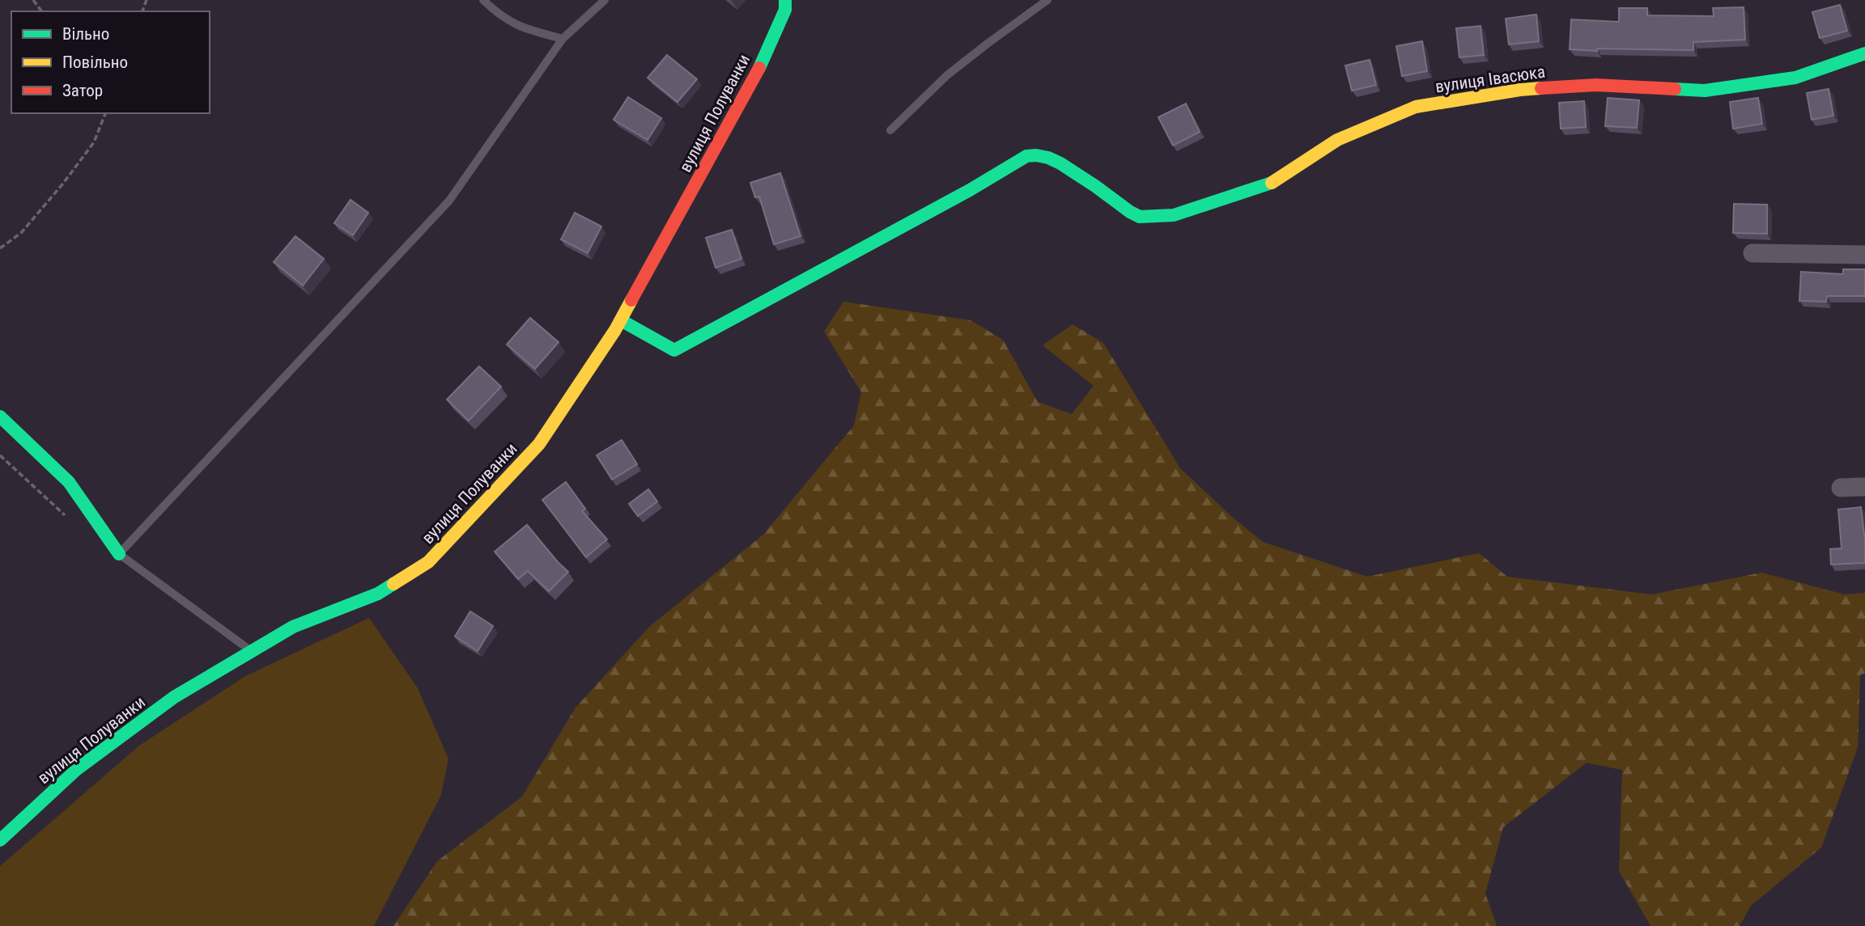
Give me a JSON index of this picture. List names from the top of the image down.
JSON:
{
  "streets": {
    "street": ["вулиця Івасюка", "вулиця Полуванки"]
  },
  "crossings": [
    ["вулиця Івасюка", "вулиця Полуванки"]
  ],
  "legend": ["Вільно", "Повільно", "Затор"]
}
